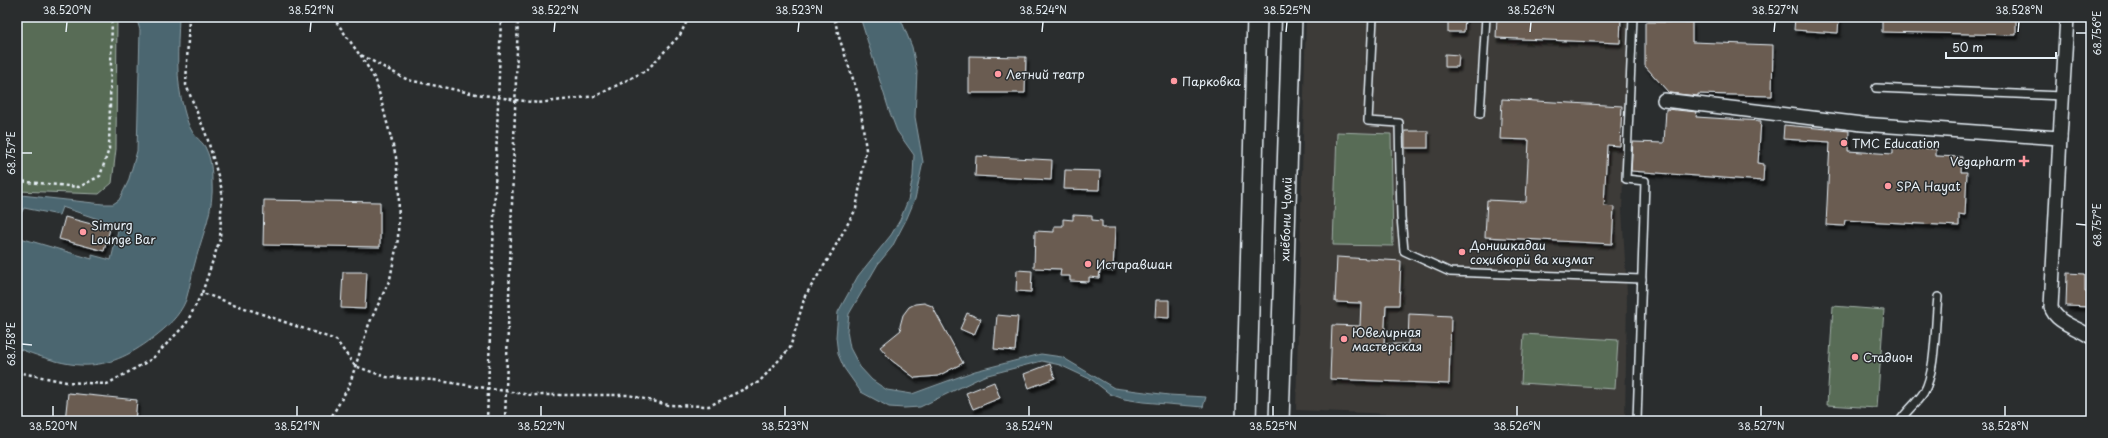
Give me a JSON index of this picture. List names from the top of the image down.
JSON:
{
  "streets": {
    "main road": ["хиёбони Ҷомӣ"]
  },
  "places": {
    "other": [
      "Летний театр",
      "Парковка",
      "TMC Education",
      "SPA Hayat",
      "Simurg Lounge Bar",
      "Донишкадаи соҳибкорӣ ва хизмат",
      "Истаравшан",
      "Ювелирная мастерская",
      "Стадион"
    ],
    "health": ["Vegapharm"]
  },
  "scale_bar": "50 m",
  "coordinates": [
    "38.520°N",
    "38.521°N",
    "38.522°N",
    "38.523°N",
    "38.524°N",
    "38.525°N",
    "38.526°N",
    "38.527°N",
    "38.528°N",
    "68.756°E",
    "68.757°E",
    "68.758°E"
  ]
}
